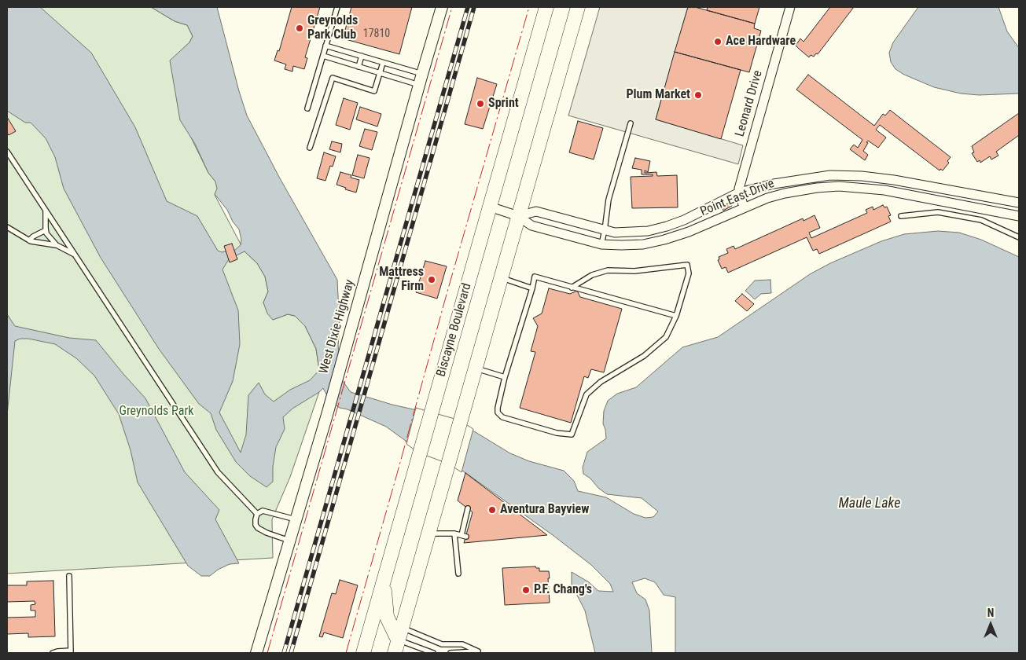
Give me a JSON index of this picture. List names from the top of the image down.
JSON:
{
  "streets": {
    "main road": ["Biscayne Boulevard"],
    "street": ["Leonard Drive", "Point East Drive", "West Dixie Highway"]
  },
  "crossings": [
    ["Leonard Drive", "Point East Drive"],
    ["Point East Drive", "Biscayne Boulevard"]
  ],
  "water": ["Maule Lake"],
  "parks": ["Greynolds Park"],
  "places": [
    "Greynolds Park Club",
    "Ace Hardware",
    "Plum Market",
    "Sprint",
    "Mattress Firm",
    "Aventura Bayview",
    "P.F. Chang's"
  ],
  "house_numbers": ["17810"],
  "north": "top"
}
